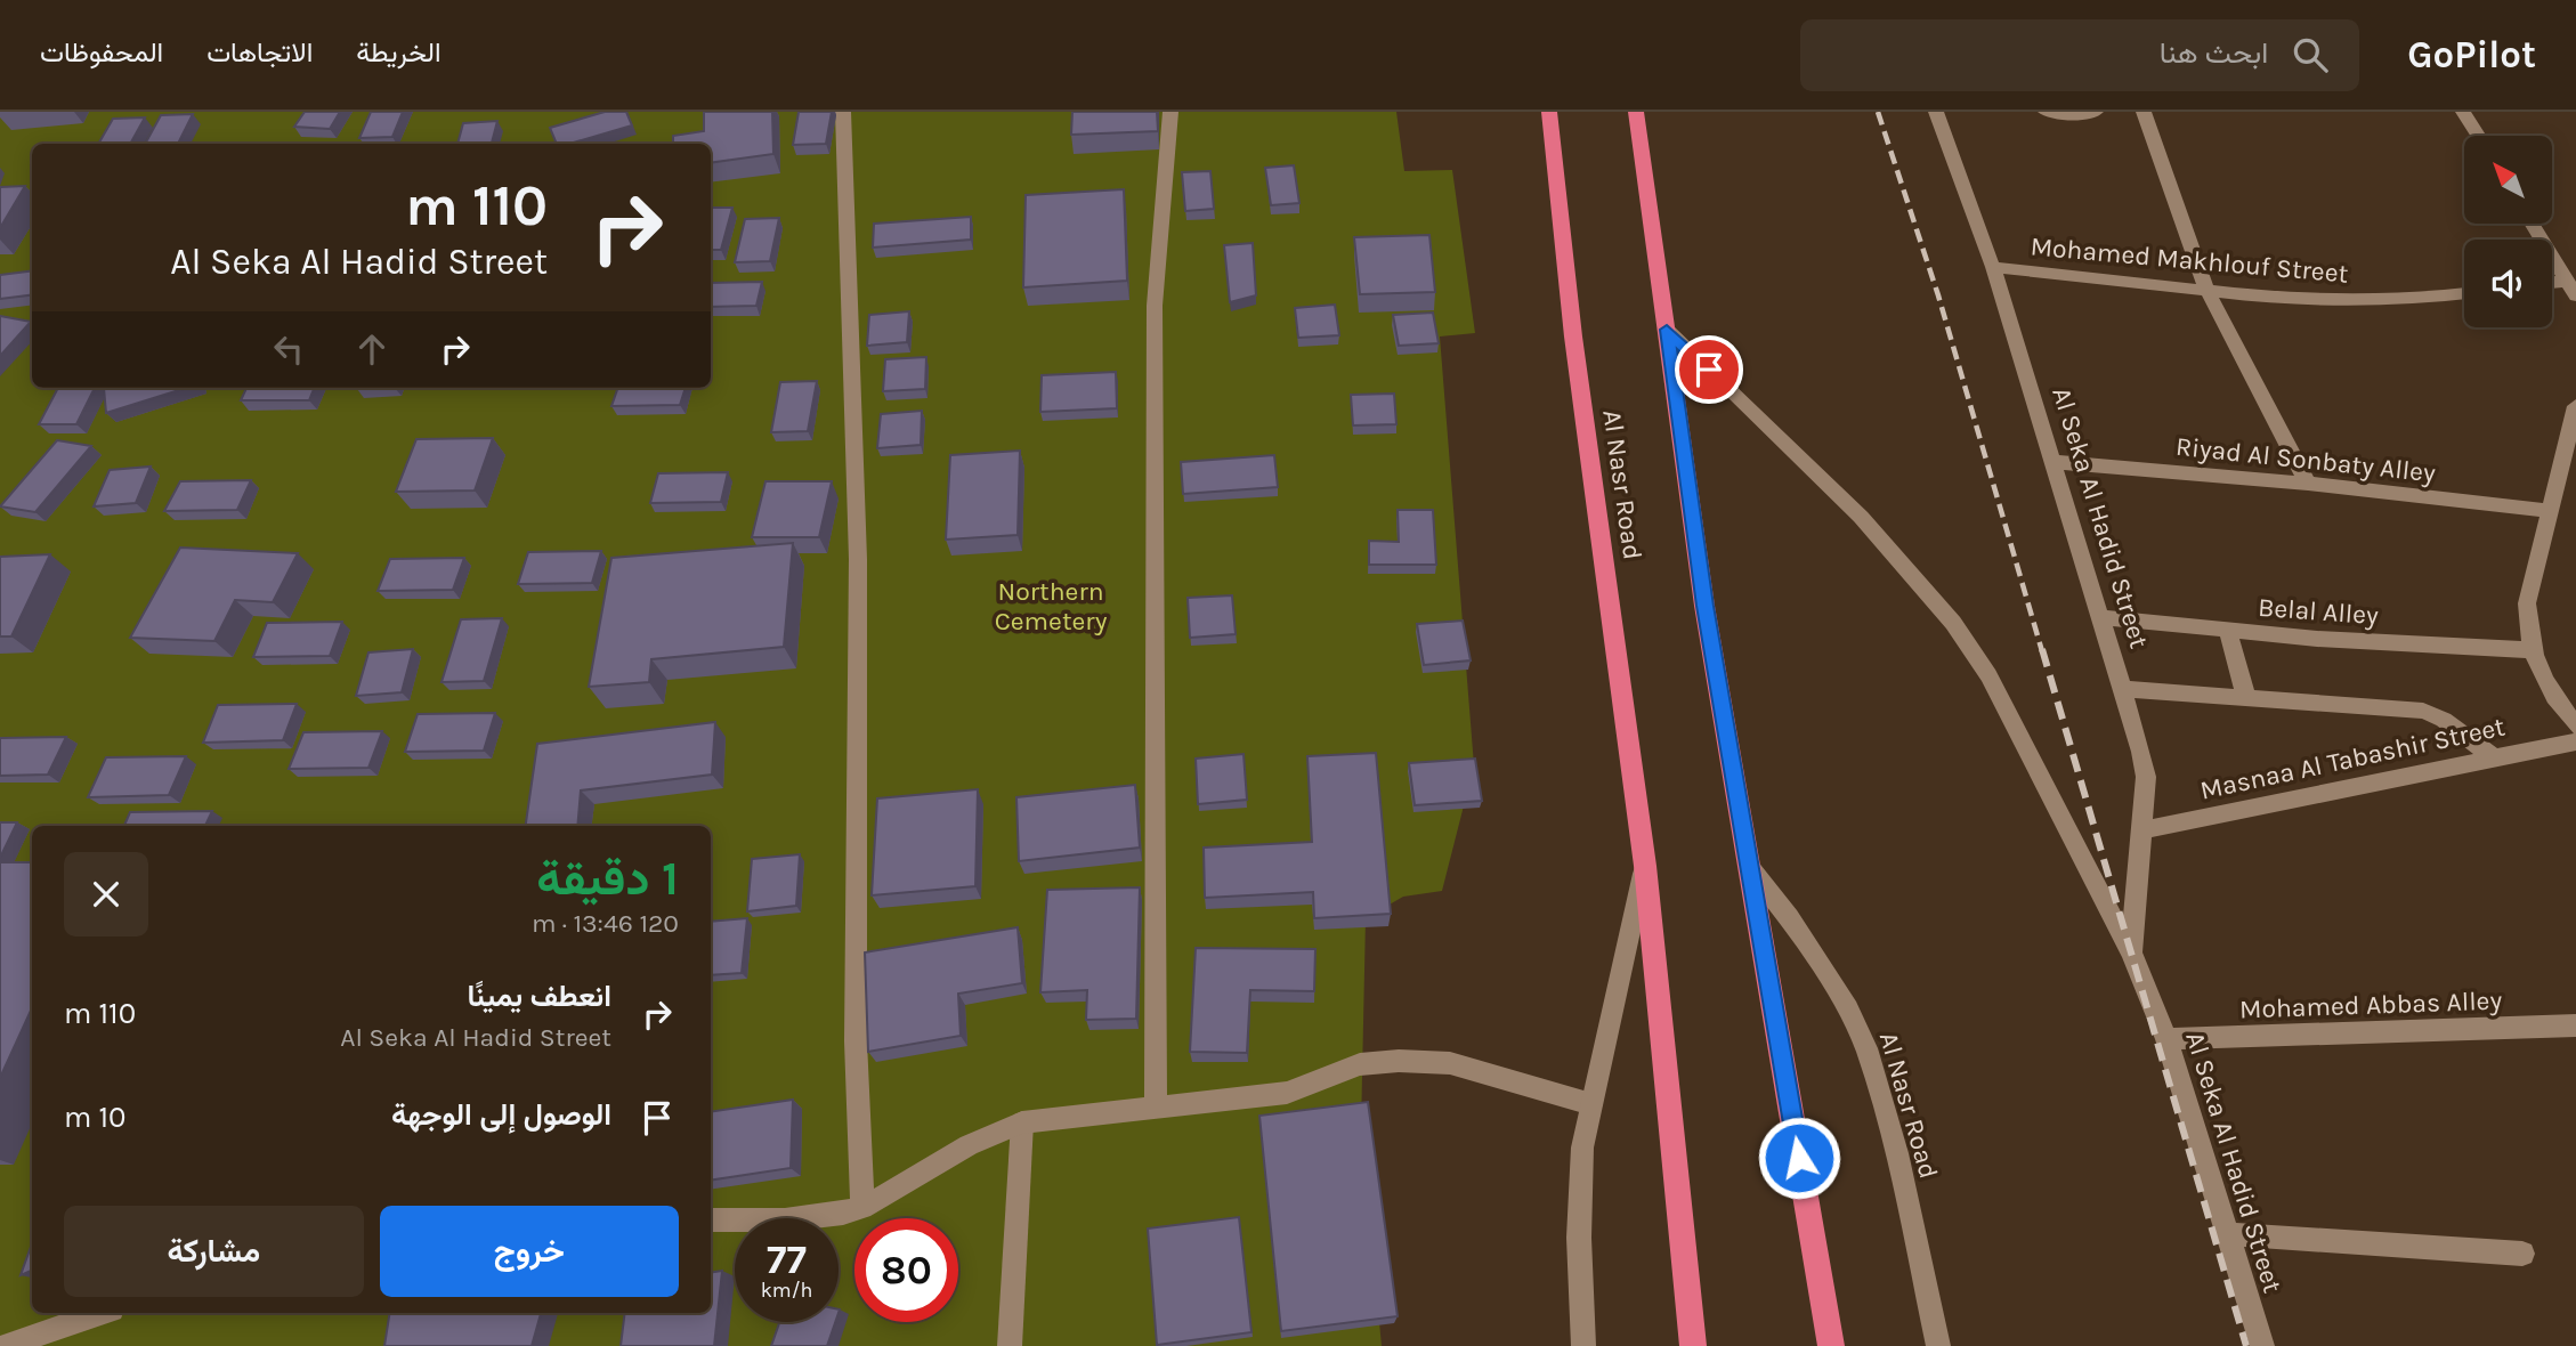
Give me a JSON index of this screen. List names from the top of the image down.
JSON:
{
  "streets": {
    "highway": ["Al Nasr Road"],
    "street": [
      "Mohamed Makhlouf Street",
      "Riyad Al Sonbaty Alley",
      "Al Seka Al Hadid Street",
      "Belal Alley",
      "Masnaa Al Tabashir Street",
      "Mohamed Abbas Alley"
    ]
  },
  "crossings": [
    ["Mohamed Makhlouf Street", "Al Seka Al Hadid Street"],
    ["Riyad Al Sonbaty Alley", "Al Seka Al Hadid Street"],
    ["Al Nasr Road", "Al Seka Al Hadid Street"],
    ["Al Seka Al Hadid Street", "Belal Alley"],
    ["Al Seka Al Hadid Street", "Masnaa Al Tabashir Street"],
    ["Al Seka Al Hadid Street", "Mohamed Abbas Alley"]
  ],
  "parks": ["Northern Cemetery"],
  "north": "top left",
  "page": {
    "header": "GoPilot",
    "search": "ابحث هنا",
    "nav": ["الخريطة", "الاتجاهات", "المحفوظات"],
    "turn": ["110 m", "Al Seka Al Hadid Street"],
    "heading": ["1 دقيقة", "120 m · 13:46"],
    "list": [
      {
        "name": "انعطف يمينًا",
        "note": "Al Seka Al Hadid Street",
        "value": "110 m"
      },
      {
        "name": "الوصول إلى الوجهة",
        "value": "10 m"
      }
    ],
    "buttons": ["خروج", "مشاركة"],
    "speed": "77 km/h",
    "limit": "80"
  }
}
